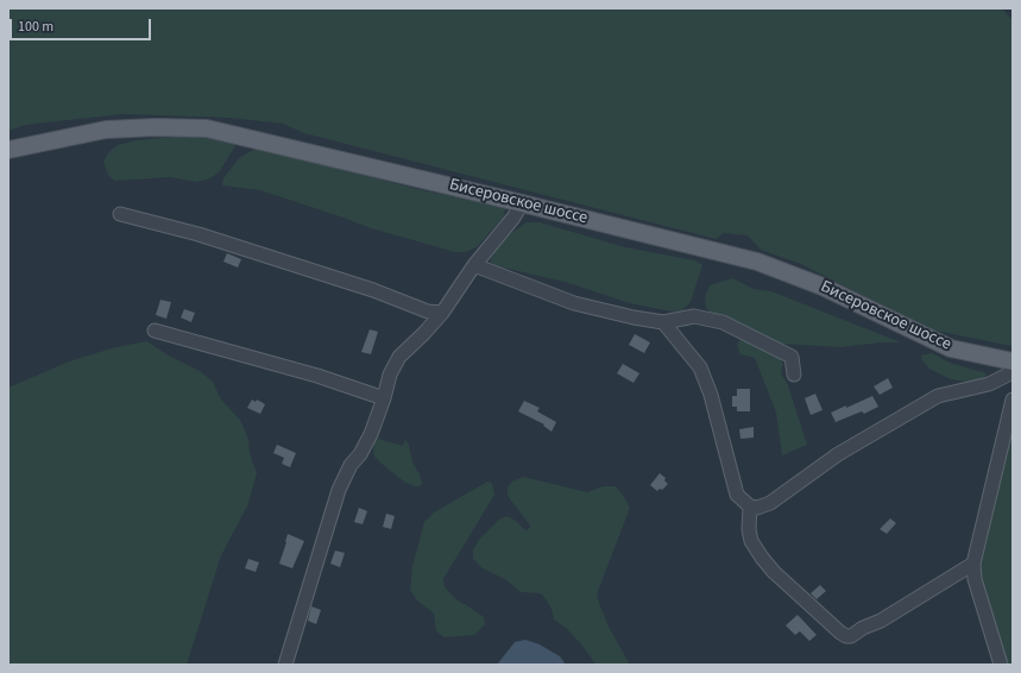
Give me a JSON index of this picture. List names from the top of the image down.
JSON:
{
  "streets": {
    "main road": ["Бисеровское шоссе"]
  },
  "scale_bar": "100 m"
}
